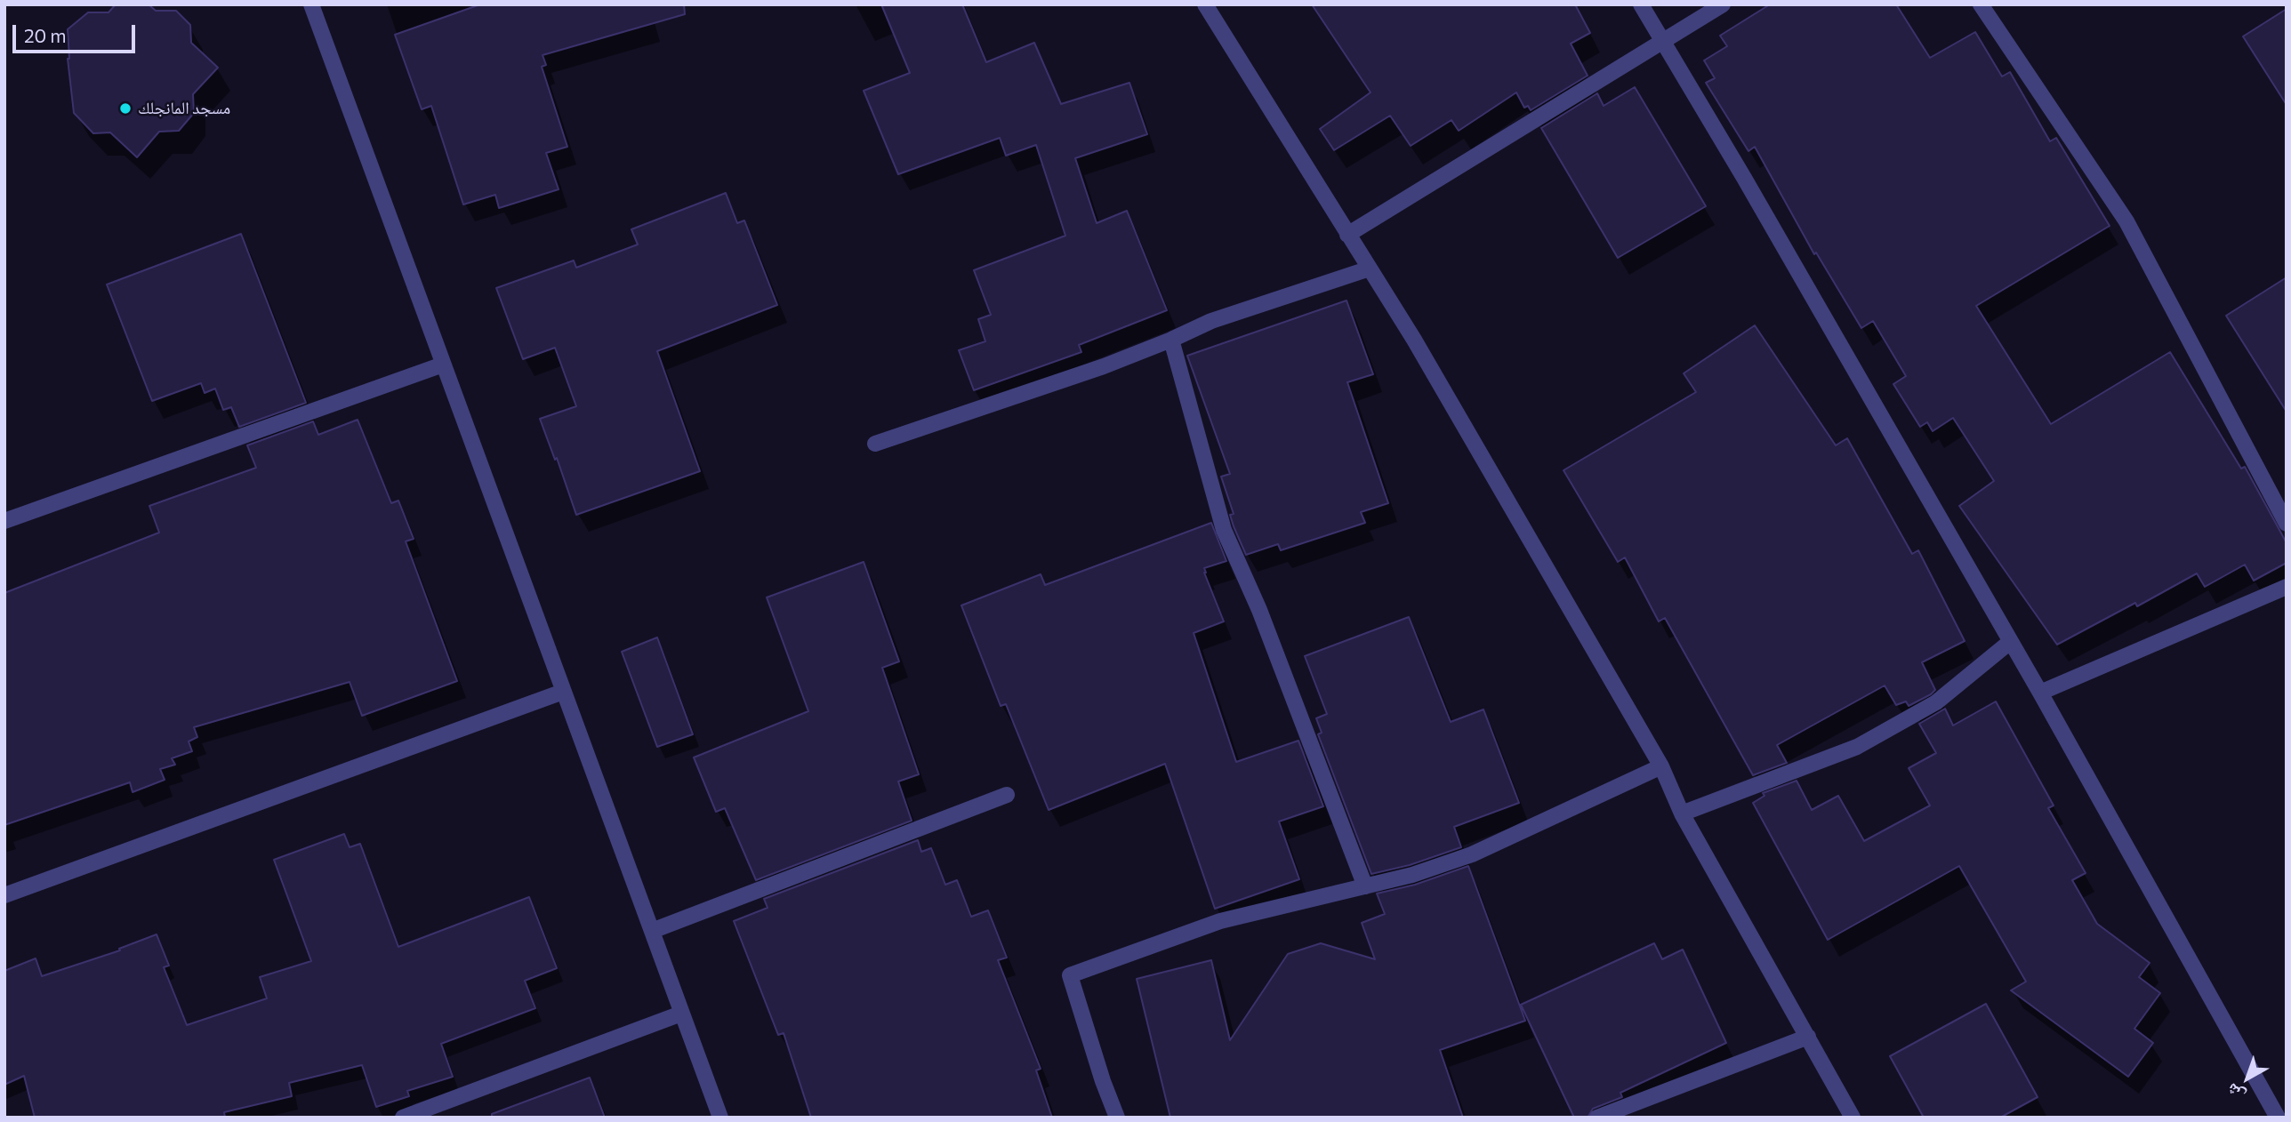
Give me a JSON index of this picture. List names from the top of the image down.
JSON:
{
  "places": ["مسجد المانجلك"],
  "scale_bar": "20 m",
  "north": "bottom left"
}
